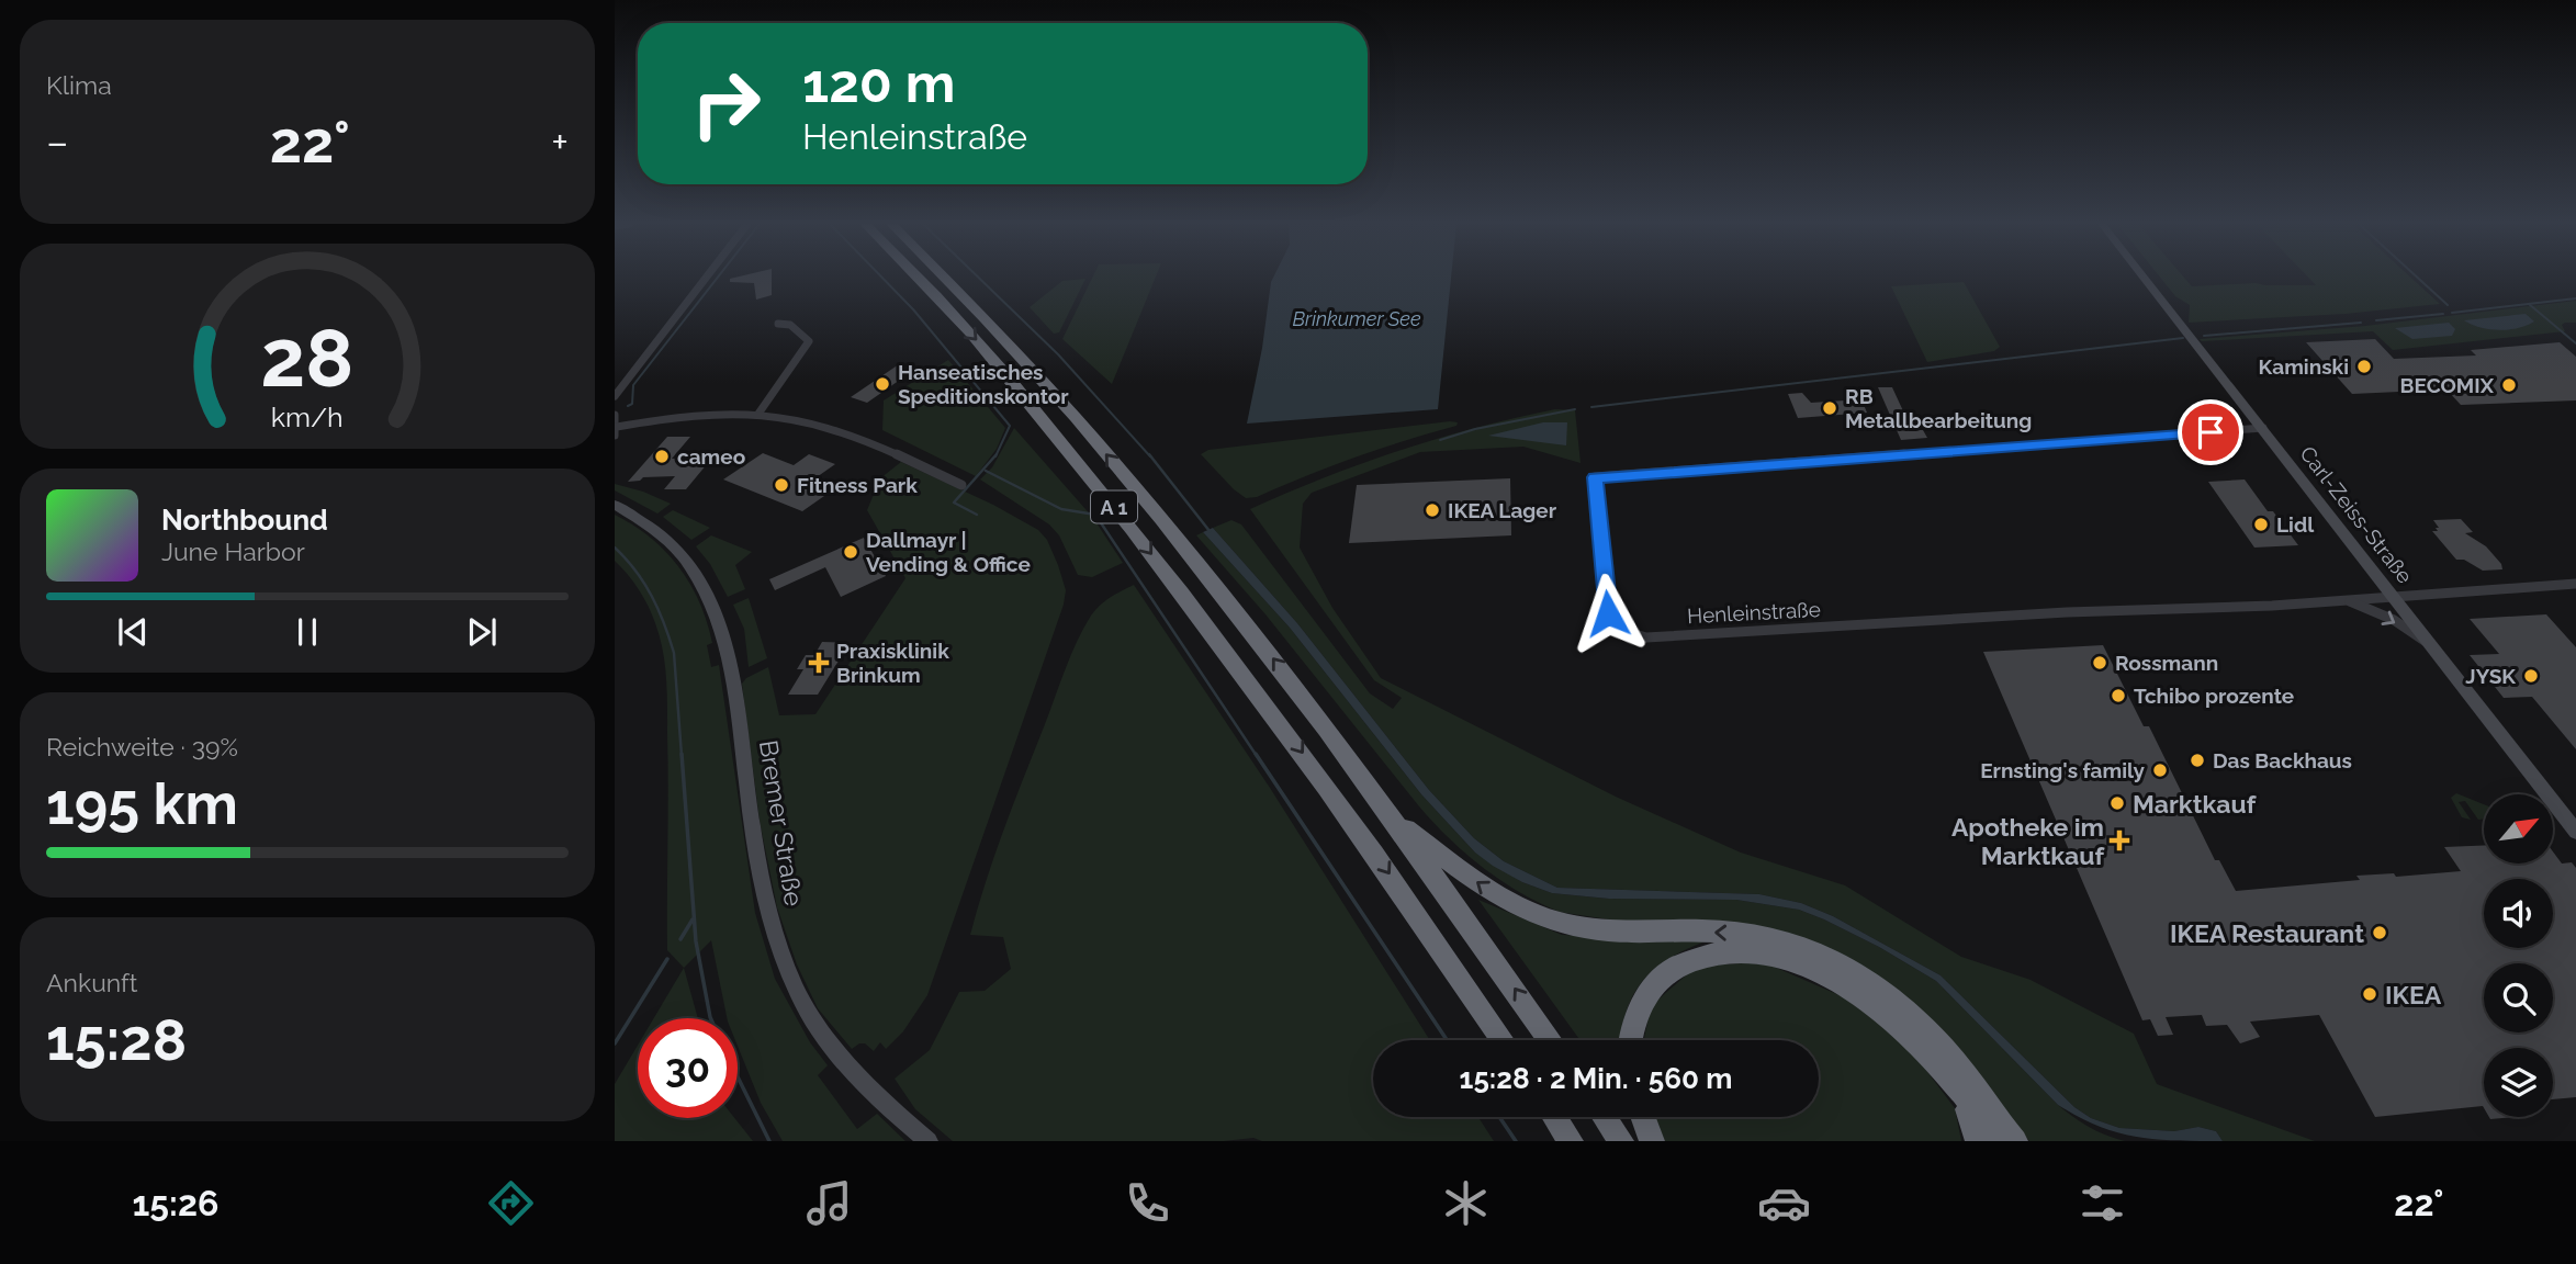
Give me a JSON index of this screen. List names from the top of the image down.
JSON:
{
  "streets": {
    "highway": ["A 1"],
    "main road": ["Carl-Zeiss-Straße", "Bremer Straße"],
    "street": ["Henleinstraße"]
  },
  "crossings": [
    ["Carl-Zeiss-Straße", "Henleinstraße"]
  ],
  "water": ["Brinkumer See"],
  "places": {
    "other": [
      "Kaminski",
      "Hanseatisches Speditionskontor",
      "BECOMIX",
      "RB Metallbearbeitung",
      "cameo",
      "Fitness Park",
      "IKEA Lager",
      "Lidl",
      "Dallmayr | Vending & Office",
      "Rossmann",
      "JYSK",
      "Tchibo prozente",
      "Das Backhaus",
      "Ernsting's family",
      "Marktkauf",
      "IKEA Restaurant",
      "IKEA"
    ],
    "health": ["Praxisklinik Brinkum", "Apotheke im Marktkauf"]
  },
  "north": "top right",
  "page": {
    "tile": [
      "Klima",
      ["Reichweite · 39%", "195 km"],
      ["Ankunft", "15:28"]
    ],
    "turn": ["120 m", "Henleinstraße"],
    "heat": ["−", "22°", "+"],
    "song": ["Northbound", "June Harbor"],
    "limit": "30",
    "trip": "15:28 · 2 Min. · 560 m",
    "tabs": ["15:26", "22°"],
    "gauge": ["28", "km/h"]
  }
}
